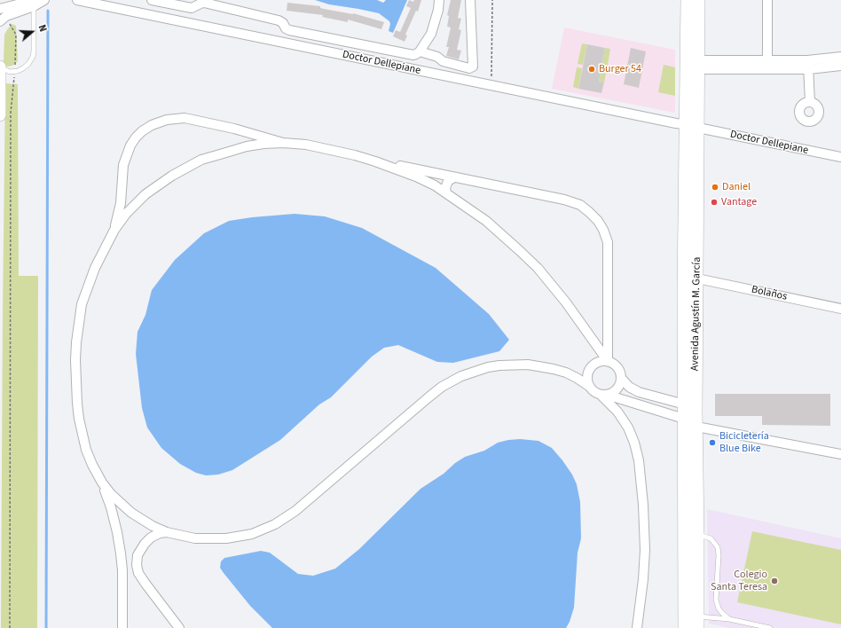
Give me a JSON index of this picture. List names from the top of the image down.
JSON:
{
  "streets": {
    "main road": ["Avenida Agustín M. García"],
    "street": ["Doctor Dellepiane", "Bolaños"]
  },
  "crossings": [
    ["Doctor Dellepiane", "Avenida Agustín M. García"],
    ["Bolaños", "Avenida Agustín M. García"]
  ],
  "places": [
    "Burger 54",
    "Daniel",
    "Vantage",
    "Bicicletería Blue Bike",
    "Colegio Santa Teresa"
  ],
  "north": "right"
}
